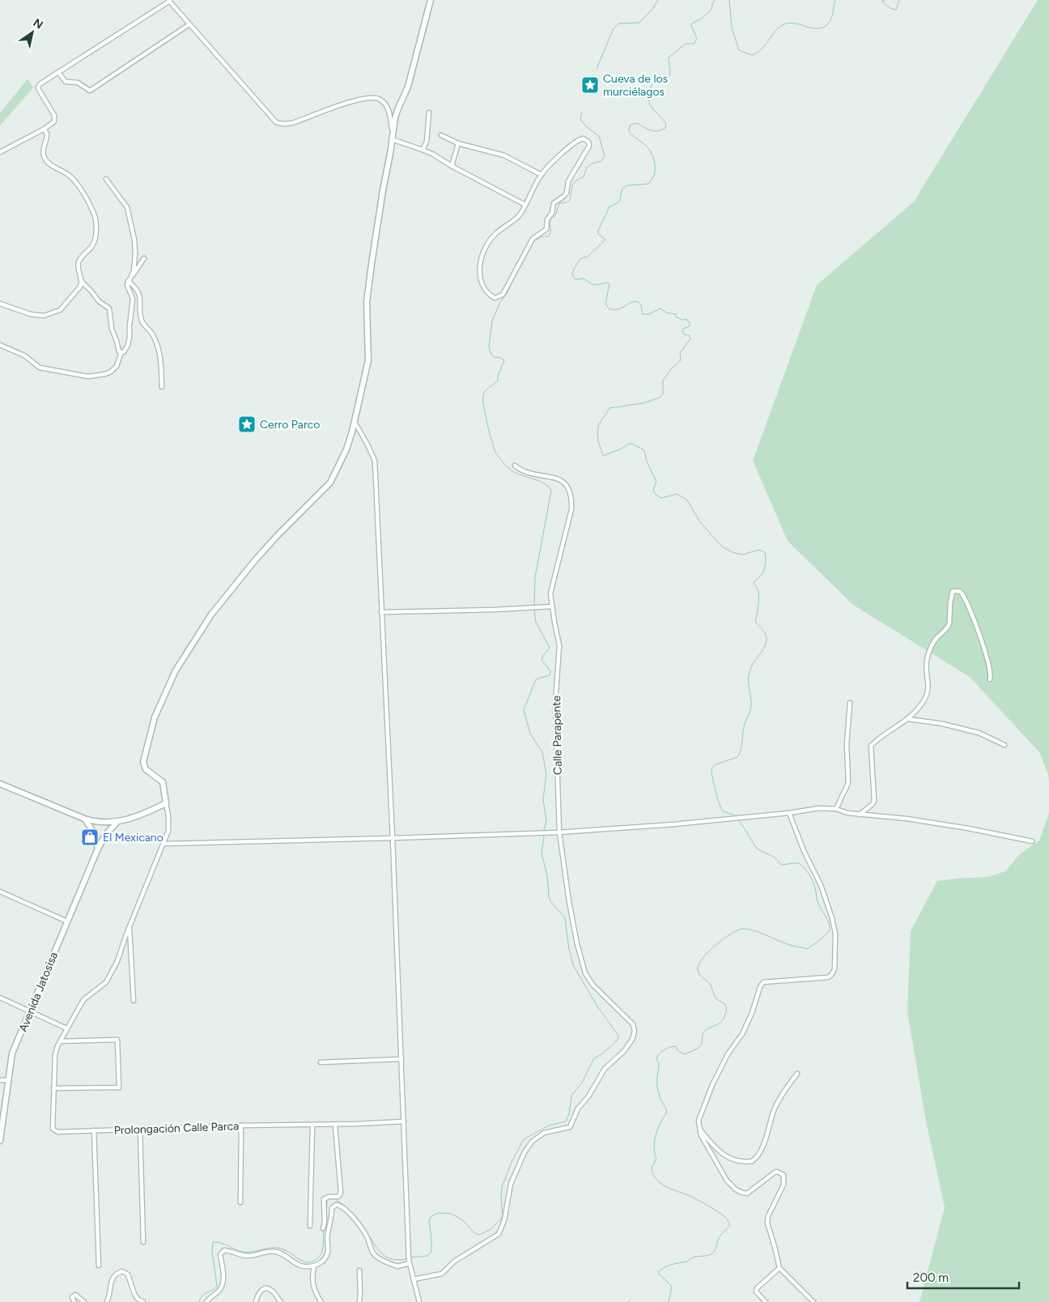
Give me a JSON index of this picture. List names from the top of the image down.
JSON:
{
  "streets": {
    "street": ["Calle Parapente", "Avenida Jatosisa", "Prolongación Calle Parca"]
  },
  "places": {
    "place": ["Cueva de los murciélagos", "Cerro Parco"],
    "shop": ["El Mexicano"]
  },
  "scale_bar": "200 m",
  "north": "top right"
}
